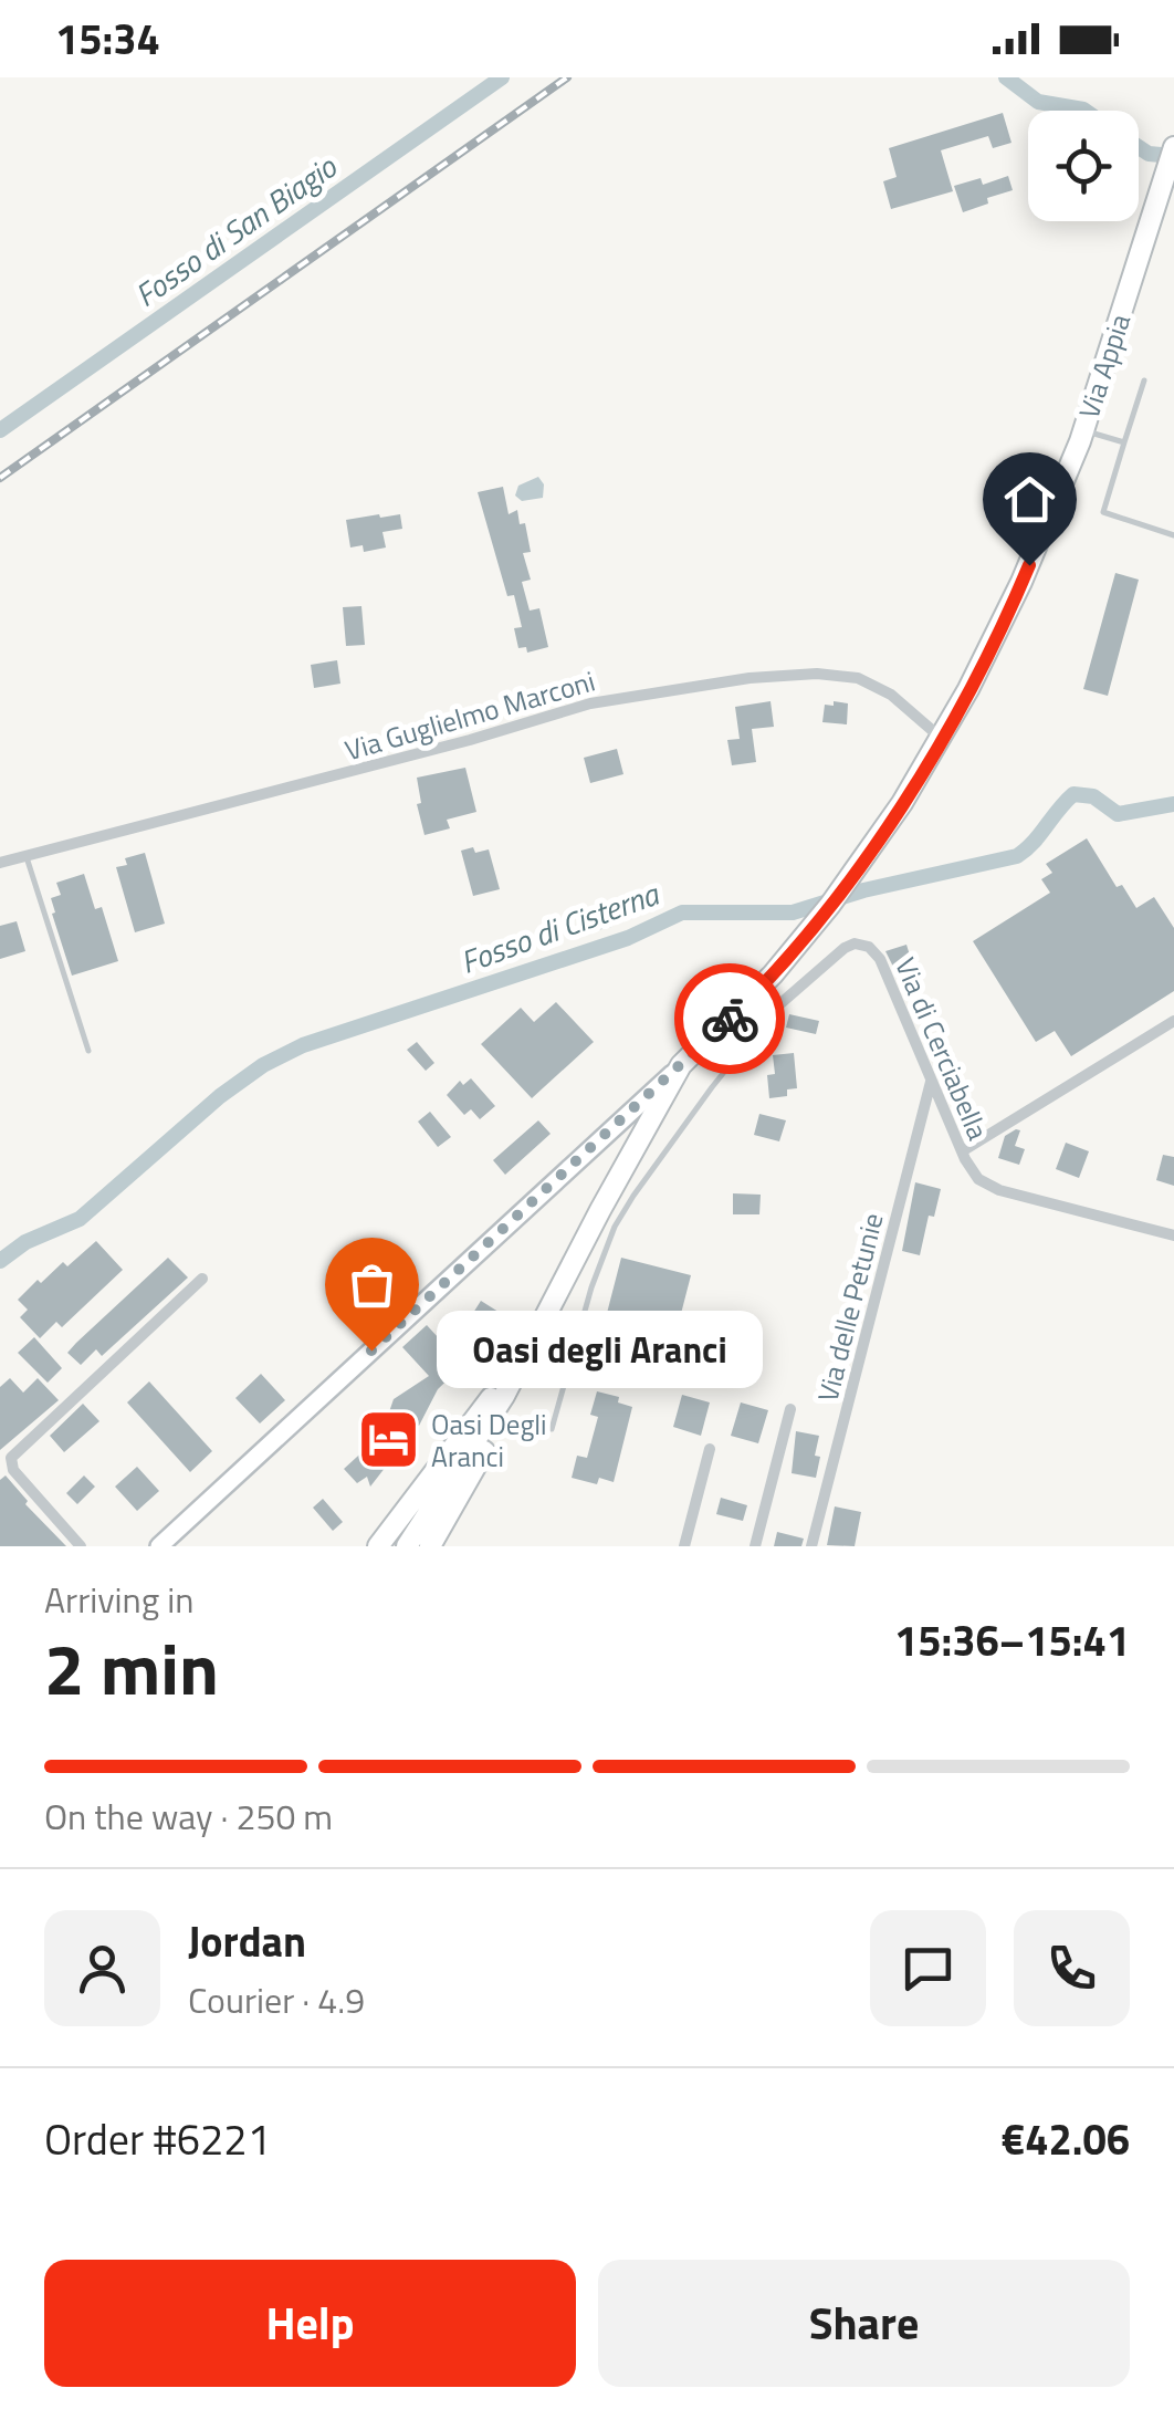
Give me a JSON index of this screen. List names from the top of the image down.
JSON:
{
  "streets": {
    "main road": ["Via Appia"],
    "street": ["Via Guglielmo Marconi", "Via di Cerciabella", "Via delle Petunie"]
  },
  "crossings": [
    ["Via Appia", "Via Guglielmo Marconi"],
    ["Via di Cerciabella", "Via delle Petunie"]
  ],
  "water": ["Fosso di San Biagio", "Fosso di Cisterna"],
  "places": {
    "other": ["Oasi degli Aranci"],
    "hotel": ["Oasi Degli Aranci"]
  },
  "page": {
    "status": "15:34",
    "bubble": "Oasi degli Aranci",
    "heading": ["2 min", "Arriving in", "15:36–15:41"],
    "panel": [
      "Jordan",
      "Courier · 4.9",
      "Order #6221",
      "€42.06"
    ],
    "bar": "On the way · 250 m",
    "buttons": ["Help", "Share"]
  }
}
